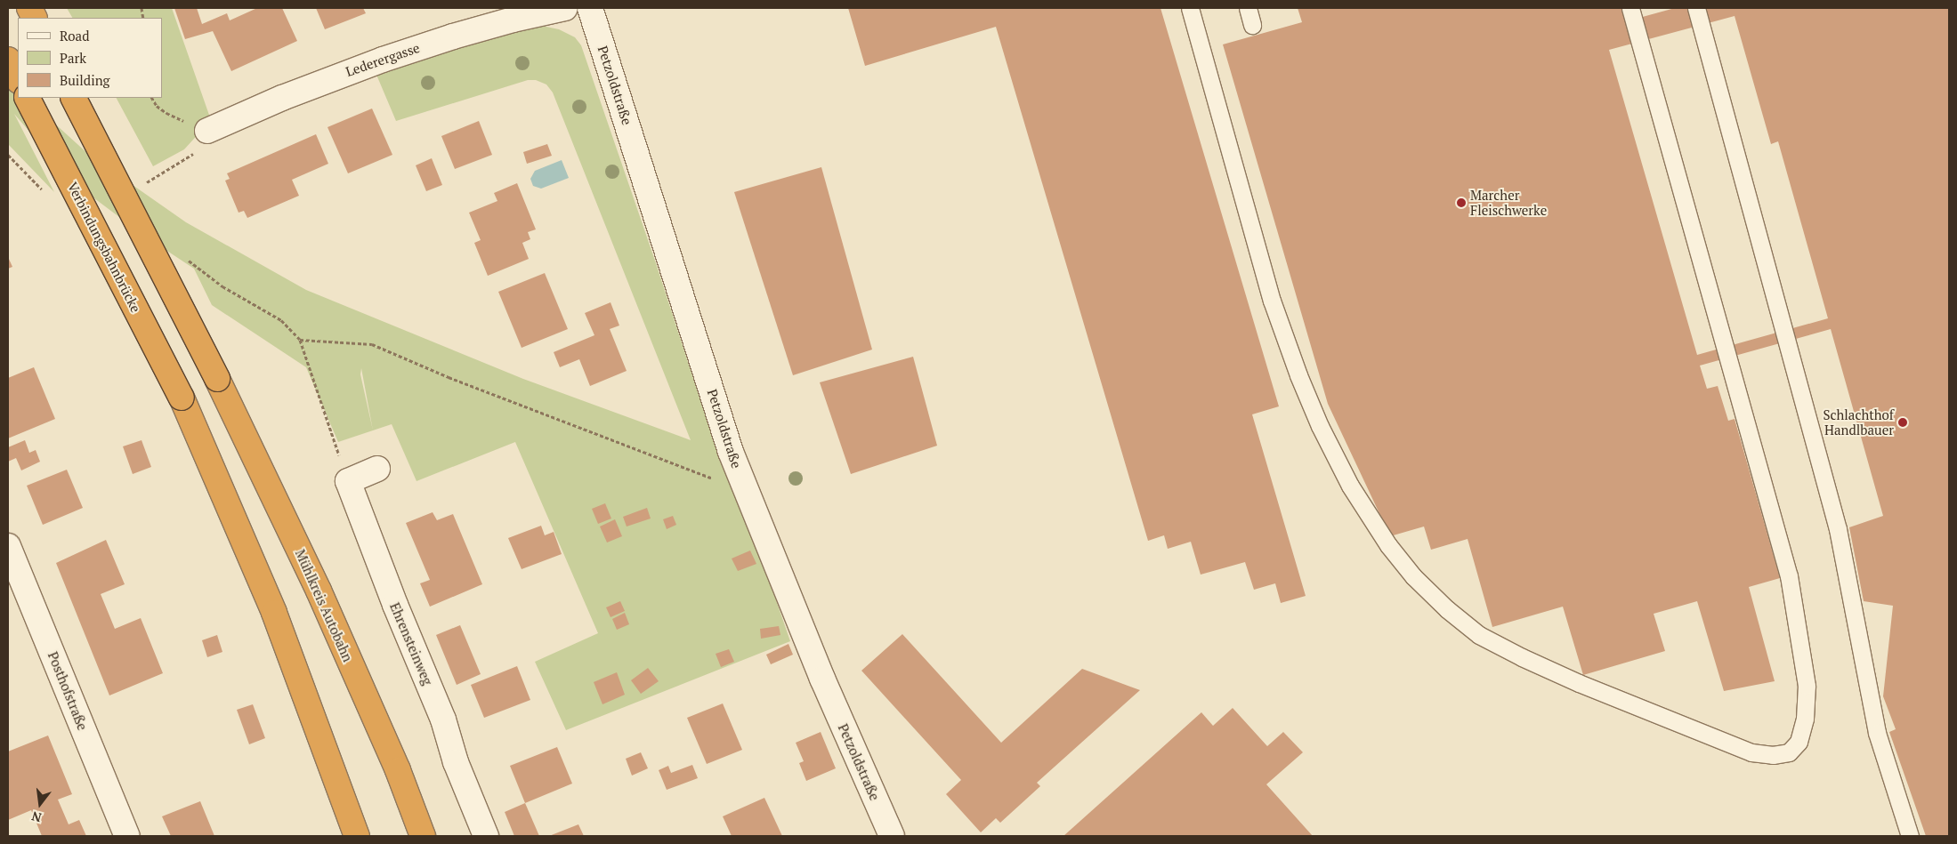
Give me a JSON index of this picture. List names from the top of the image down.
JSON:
{
  "streets": {
    "highway": ["Verbindungsbahnbrücke", "Mühlkreis Autobahn"],
    "street": [
      "Lederergasse",
      "Petzoldstraße",
      "Ehrensteinweg",
      "Posthofstraße"
    ]
  },
  "places": ["Marcher Fleischwerke", "Schlachthof Handlbauer"],
  "legend": ["Road", "Park", "Building"],
  "north": "bottom"
}
